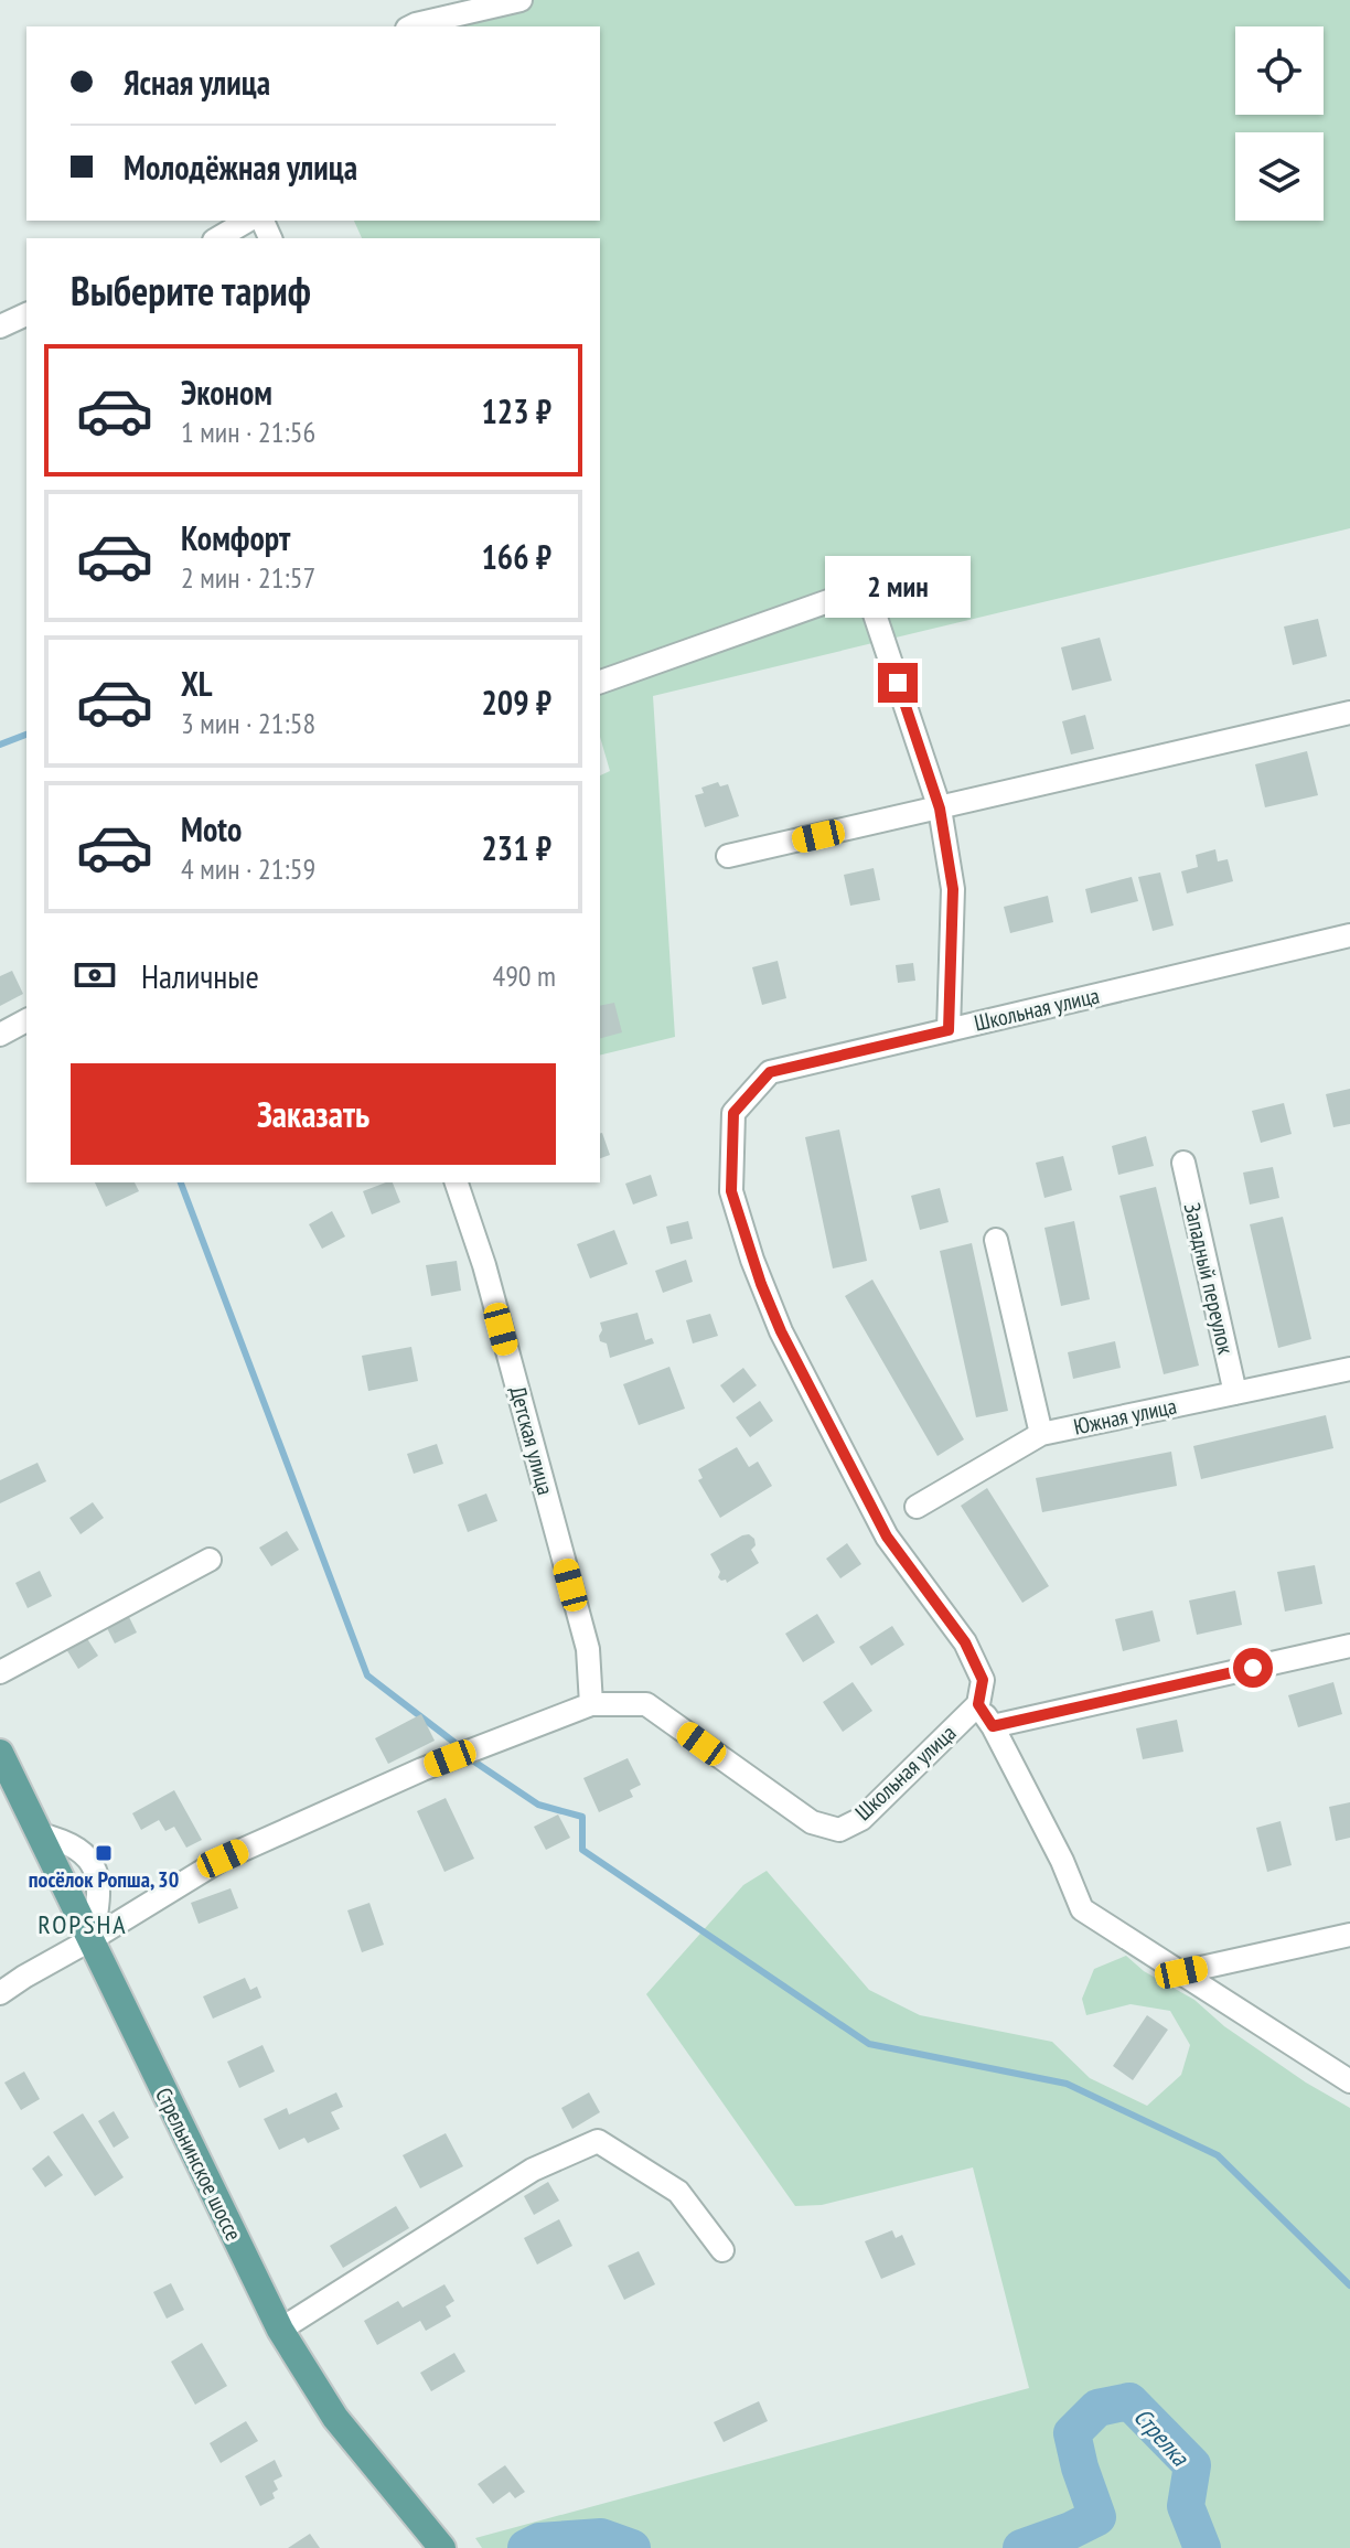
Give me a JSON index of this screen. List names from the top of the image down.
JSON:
{
  "streets": {
    "main road": ["Стрельнинское шоссе"],
    "street": [
      "Школьная улица",
      "Западный переулок",
      "Южная улица",
      "Детская улица"
    ]
  },
  "crossings": [
    ["Школьная улица", "Детская улица"],
    ["Школьная улица", "Стрельнинское шоссе"],
    ["Западный переулок", "Южная улица"]
  ],
  "districts": ["ROPSHA"],
  "water": ["Стрелка"],
  "places": {
    "transit": ["посёлок Ропша, 30"]
  },
  "page": {
    "banner": ["Ясная улица", "Молодёжная улица"],
    "heading": "Выберите тариф",
    "list": [
      {
        "name": "Эконом",
        "note": "1 мин · 21:56",
        "value": "123 ₽"
      },
      {
        "name": "Комфорт",
        "note": "2 мин · 21:57",
        "value": "166 ₽"
      },
      {
        "name": "XL",
        "note": "3 мин · 21:58",
        "value": "209 ₽"
      },
      {
        "name": "Moto",
        "note": "4 мин · 21:59",
        "value": "231 ₽"
      }
    ],
    "bubble": "2 мин",
    "pay": ["Наличные", "490 m"],
    "buttons": "Заказать"
  }
}
